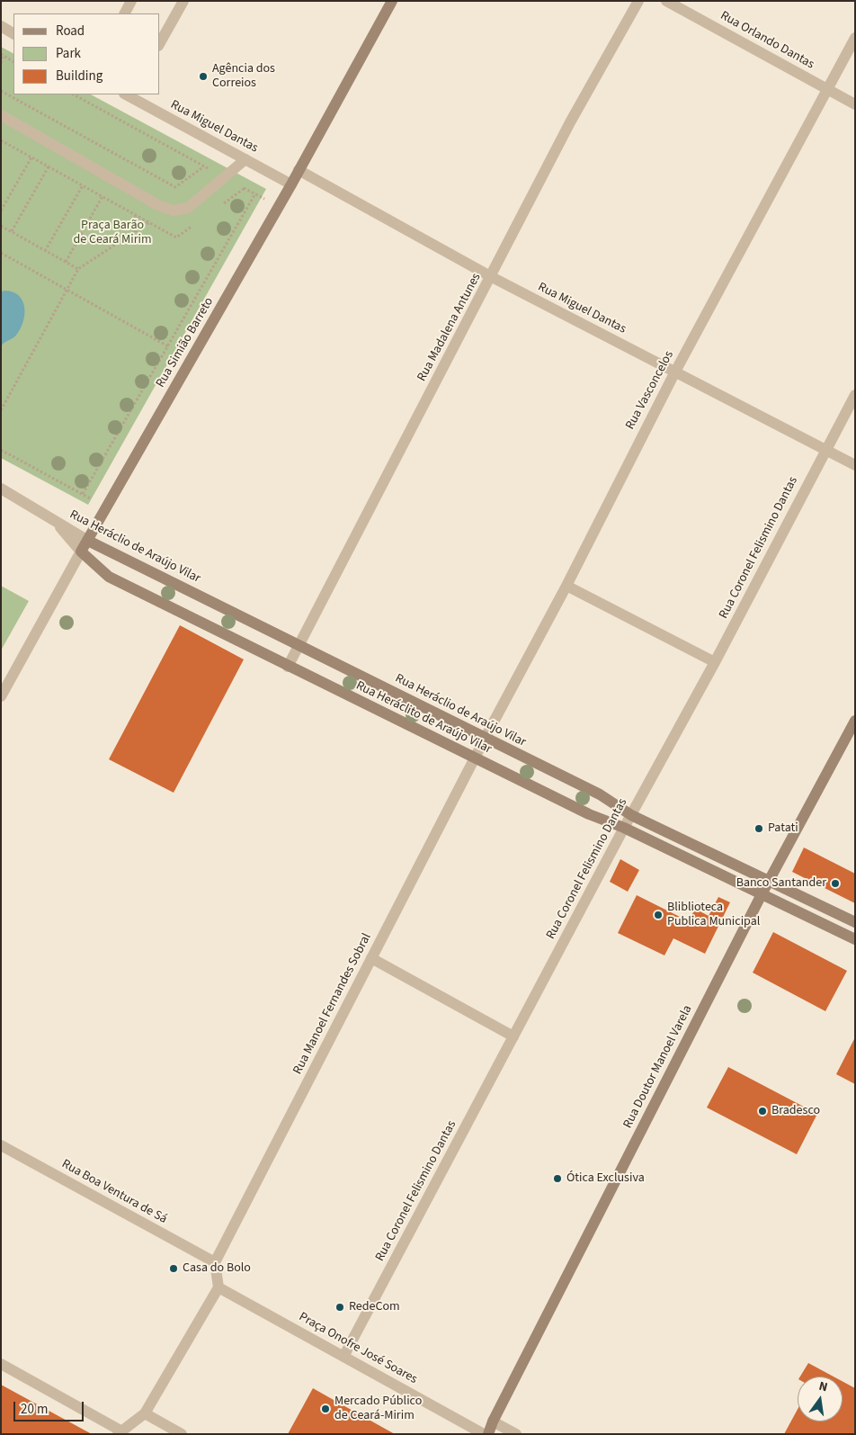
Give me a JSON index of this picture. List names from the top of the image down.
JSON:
{
  "streets": {
    "main road": [
      "Rua Simião Barreto",
      "Rua Heráclio de Araújo Vilar",
      "Rua Heráclito de Araújo Vilar",
      "Rua Doutor Manoel Varela"
    ],
    "street": [
      "Rua Orlando Dantas",
      "Rua Miguel Dantas",
      "Rua Madalena Antunes",
      "Rua Vasconcelos",
      "Rua Coronel Felismino Dantas",
      "Rua Manoel Fernandes Sobral",
      "Rua Boa Ventura de Sá",
      "Praça Onofre José Soares"
    ]
  },
  "crossings": [
    ["Rua Orlando Dantas", "Rua Vasconcelos"],
    ["Rua Miguel Dantas", "Rua Madalena Antunes"],
    ["Rua Miguel Dantas", "Rua Simião Barreto"],
    ["Rua Miguel Dantas", "Rua Vasconcelos"],
    ["Rua Miguel Dantas", "Rua Coronel Felismino Dantas"],
    ["Rua Madalena Antunes", "Rua Heráclio de Araújo Vilar"],
    ["Rua Madalena Antunes", "Rua Heráclito de Araújo Vilar"],
    ["Rua Simião Barreto", "Rua Heráclio de Araújo Vilar"],
    ["Rua Simião Barreto", "Rua Heráclito de Araújo Vilar"],
    ["Rua Vasconcelos", "Rua Heráclio de Araújo Vilar"],
    ["Rua Vasconcelos", "Rua Heráclito de Araújo Vilar"],
    ["Rua Vasconcelos", "Rua Manoel Fernandes Sobral"],
    ["Rua Heráclio de Araújo Vilar", "Rua Coronel Felismino Dantas"],
    ["Rua Heráclio de Araújo Vilar", "Rua Heráclito de Araújo Vilar"],
    ["Rua Heráclio de Araújo Vilar", "Rua Doutor Manoel Varela"],
    ["Rua Coronel Felismino Dantas", "Rua Heráclito de Araújo Vilar"],
    ["Rua Coronel Felismino Dantas", "Praça Onofre José Soares"],
    ["Rua Heráclito de Araújo Vilar", "Rua Manoel Fernandes Sobral"],
    ["Rua Heráclito de Araújo Vilar", "Rua Doutor Manoel Varela"],
    ["Rua Manoel Fernandes Sobral", "Rua Boa Ventura de Sá"],
    ["Rua Doutor Manoel Varela", "Praça Onofre José Soares"]
  ],
  "parks": ["Praça Barão de Ceará Mirim"],
  "places": [
    "Agência dos Correios",
    "Patati",
    "Banco Santander",
    "Bliblioteca Publica Municipal",
    "Bradesco",
    "Ótica Exclusiva",
    "Casa do Bolo",
    "RedeCom",
    "Mercado Público de Ceará-Mirim"
  ],
  "legend": ["Road", "Park", "Building"],
  "scale_bar": "20 m",
  "north": "top"
}
